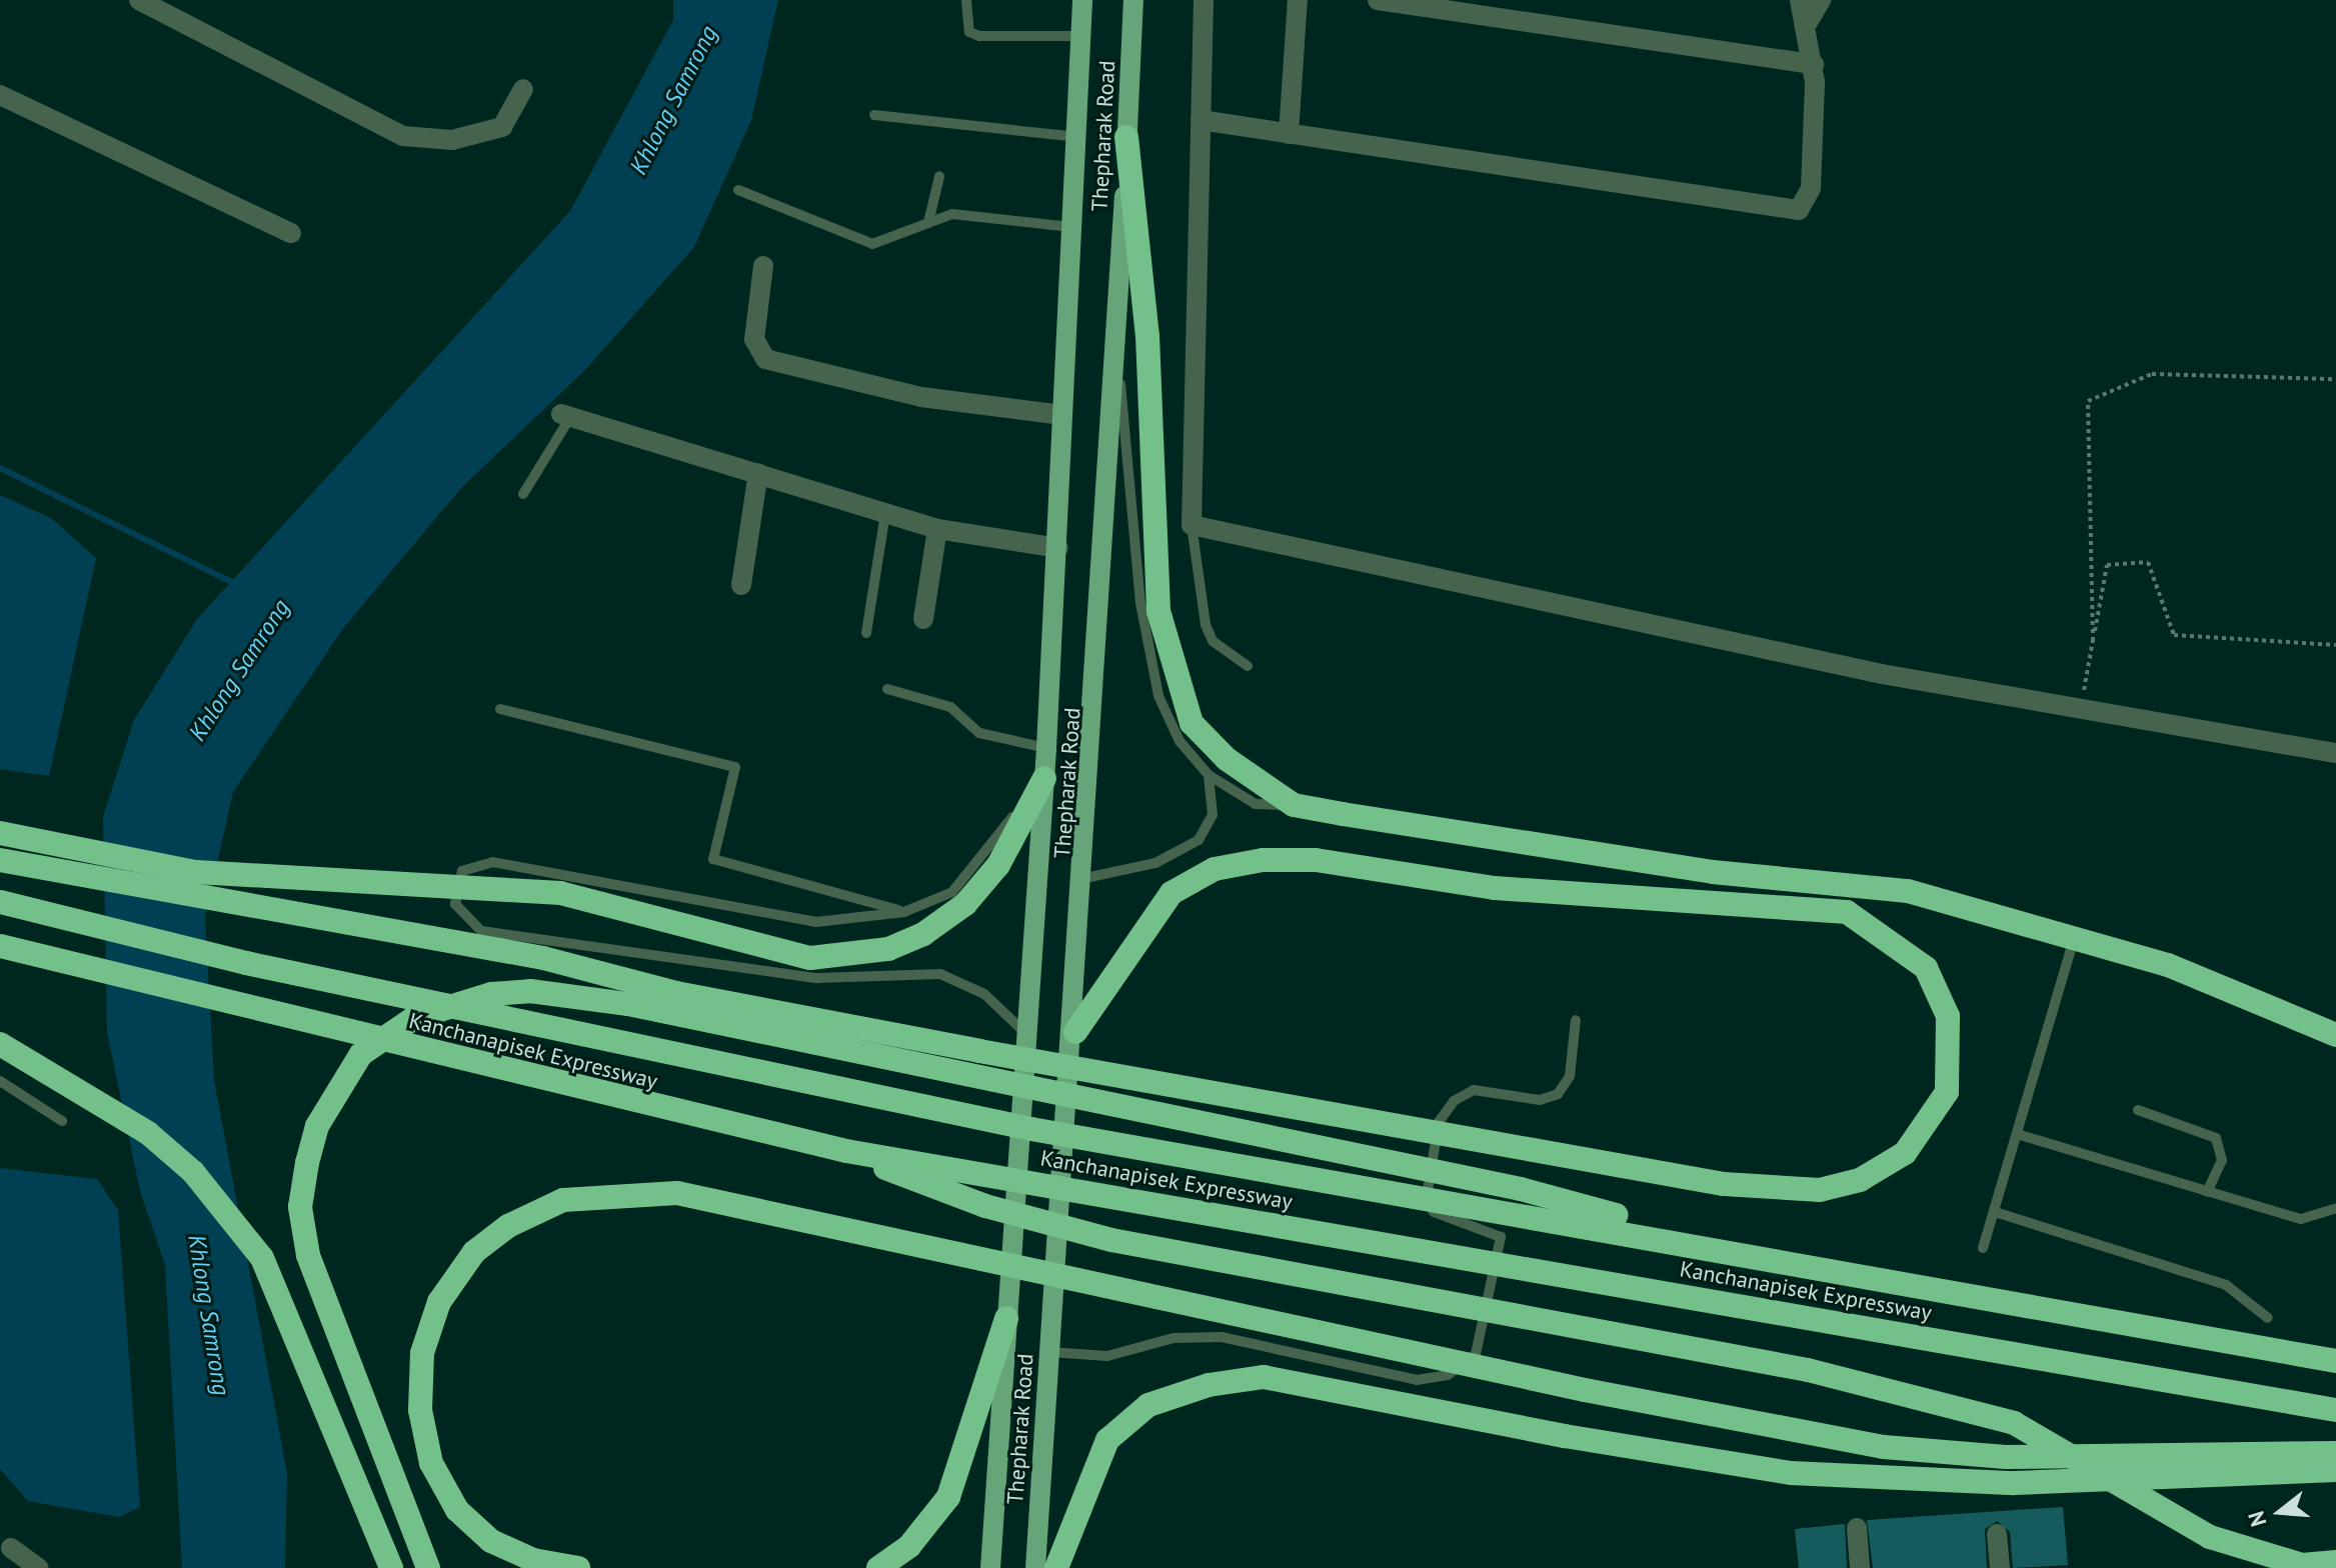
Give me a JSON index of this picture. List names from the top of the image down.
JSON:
{
  "streets": {
    "highway": ["Kanchanapisek Expressway"],
    "main road": ["Thepharak Road"]
  },
  "water": ["Khlong Samrong"],
  "north": "left"
}
